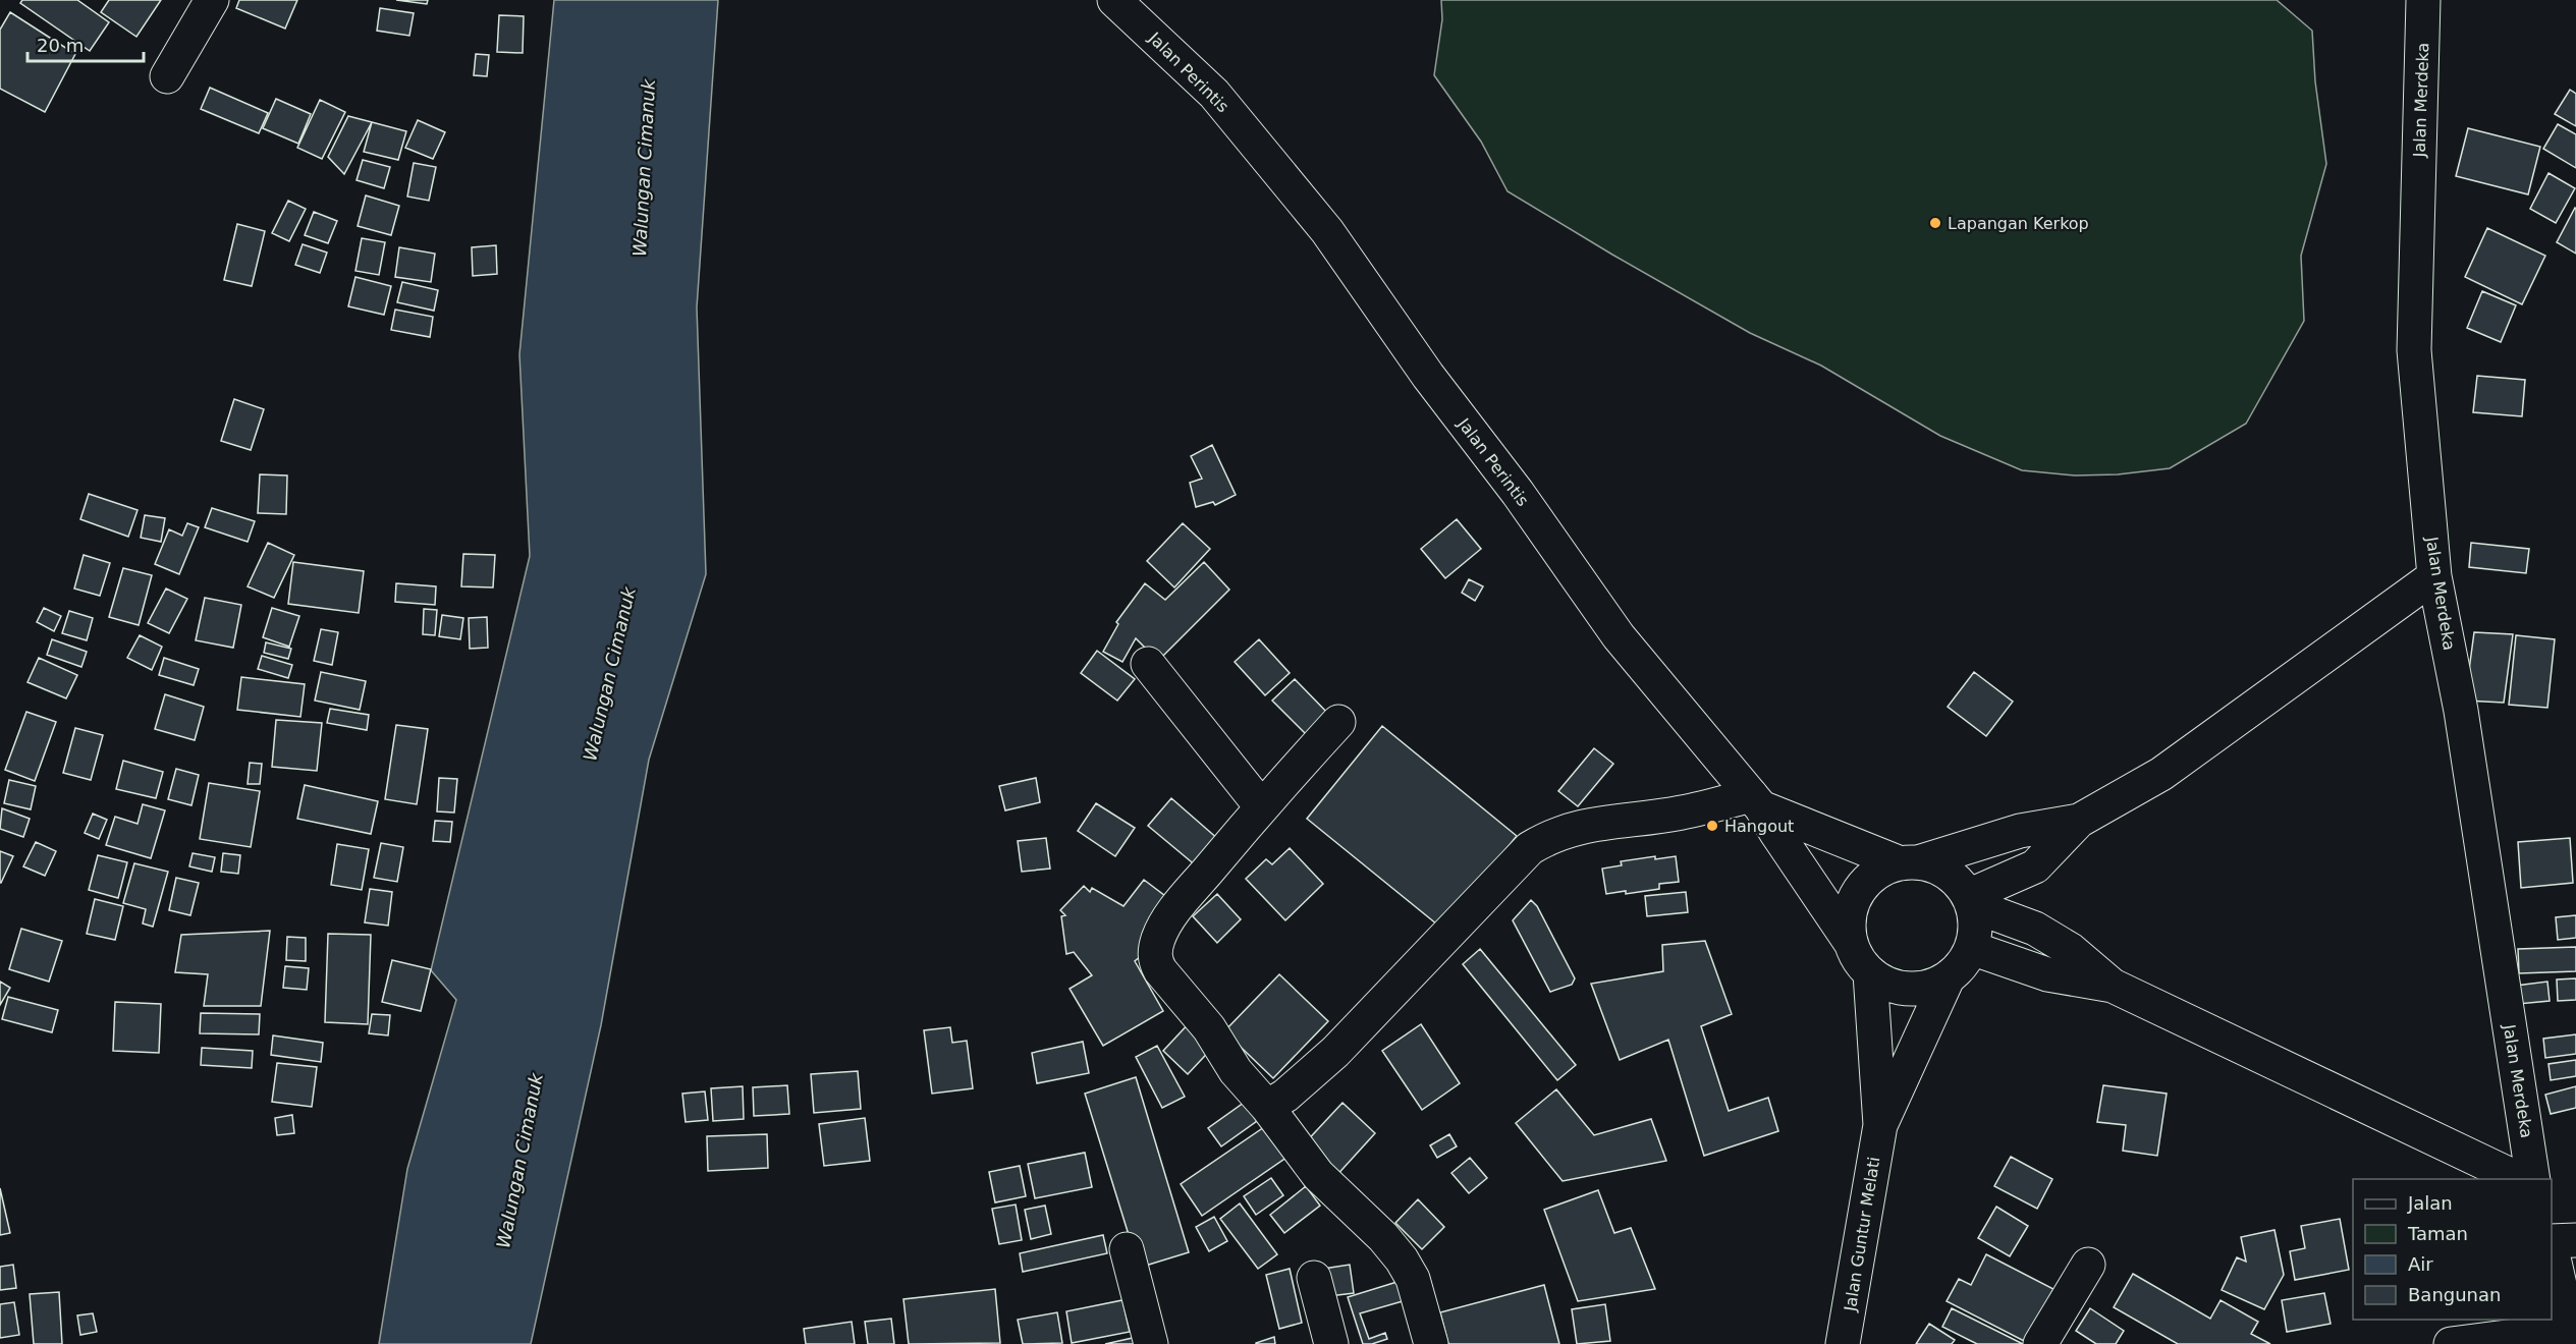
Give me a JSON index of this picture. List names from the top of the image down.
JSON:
{
  "streets": {
    "street": ["Jalan Perintis", "Jalan Merdeka", "Jalan Guntur Melati"]
  },
  "crossings": [
    ["Jalan Perintis", "Jalan Guntur Melati"]
  ],
  "water": ["Walungan Cimanuk"],
  "places": ["Lapangan Kerkop", "Hangout"],
  "legend": [
    "Jalan",
    "Taman",
    "Air",
    "Bangunan"
  ],
  "scale_bar": "20 m"
}
